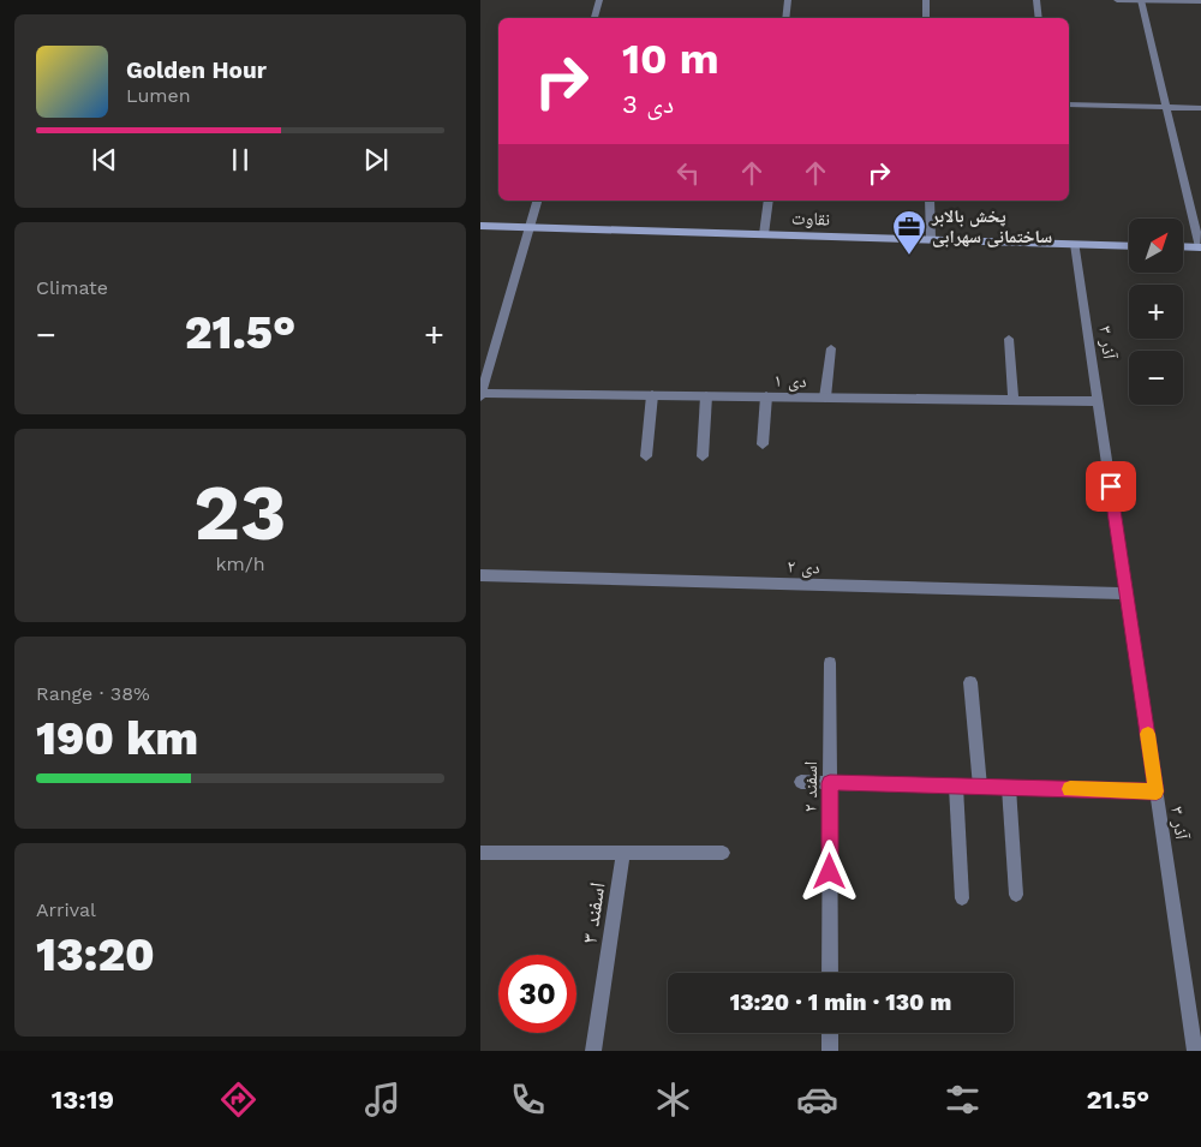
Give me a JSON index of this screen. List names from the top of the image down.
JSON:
{
  "streets": {
    "street": [
      "نقاوت",
      "آذر ۳",
      "دی ۱",
      "دی ۲",
      "اسفند ۲",
      "اسفند ۳"
    ]
  },
  "crossings": [
    ["نقاوت", "آذر ۳"],
    ["آذر ۳", "دی ۱"],
    ["آذر ۳", "دی ۲"]
  ],
  "places": {
    "office": ["پخش بالابر ساختمانی سهرابی"]
  },
  "north": "top right",
  "page": {
    "turn": ["10 m", "دی 3"],
    "song": ["Golden Hour", "Lumen"],
    "map_buttons": ["+", "−"],
    "tile": [
      "Climate",
      ["23", "km/h"],
      ["Range · 38%", "190 km"],
      ["Arrival", "13:20"]
    ],
    "heat": ["−", "21.5°", "+"],
    "limit": "30",
    "trip": "13:20 · 1 min · 130 m",
    "tabs": ["13:19", "21.5°"]
  }
}
